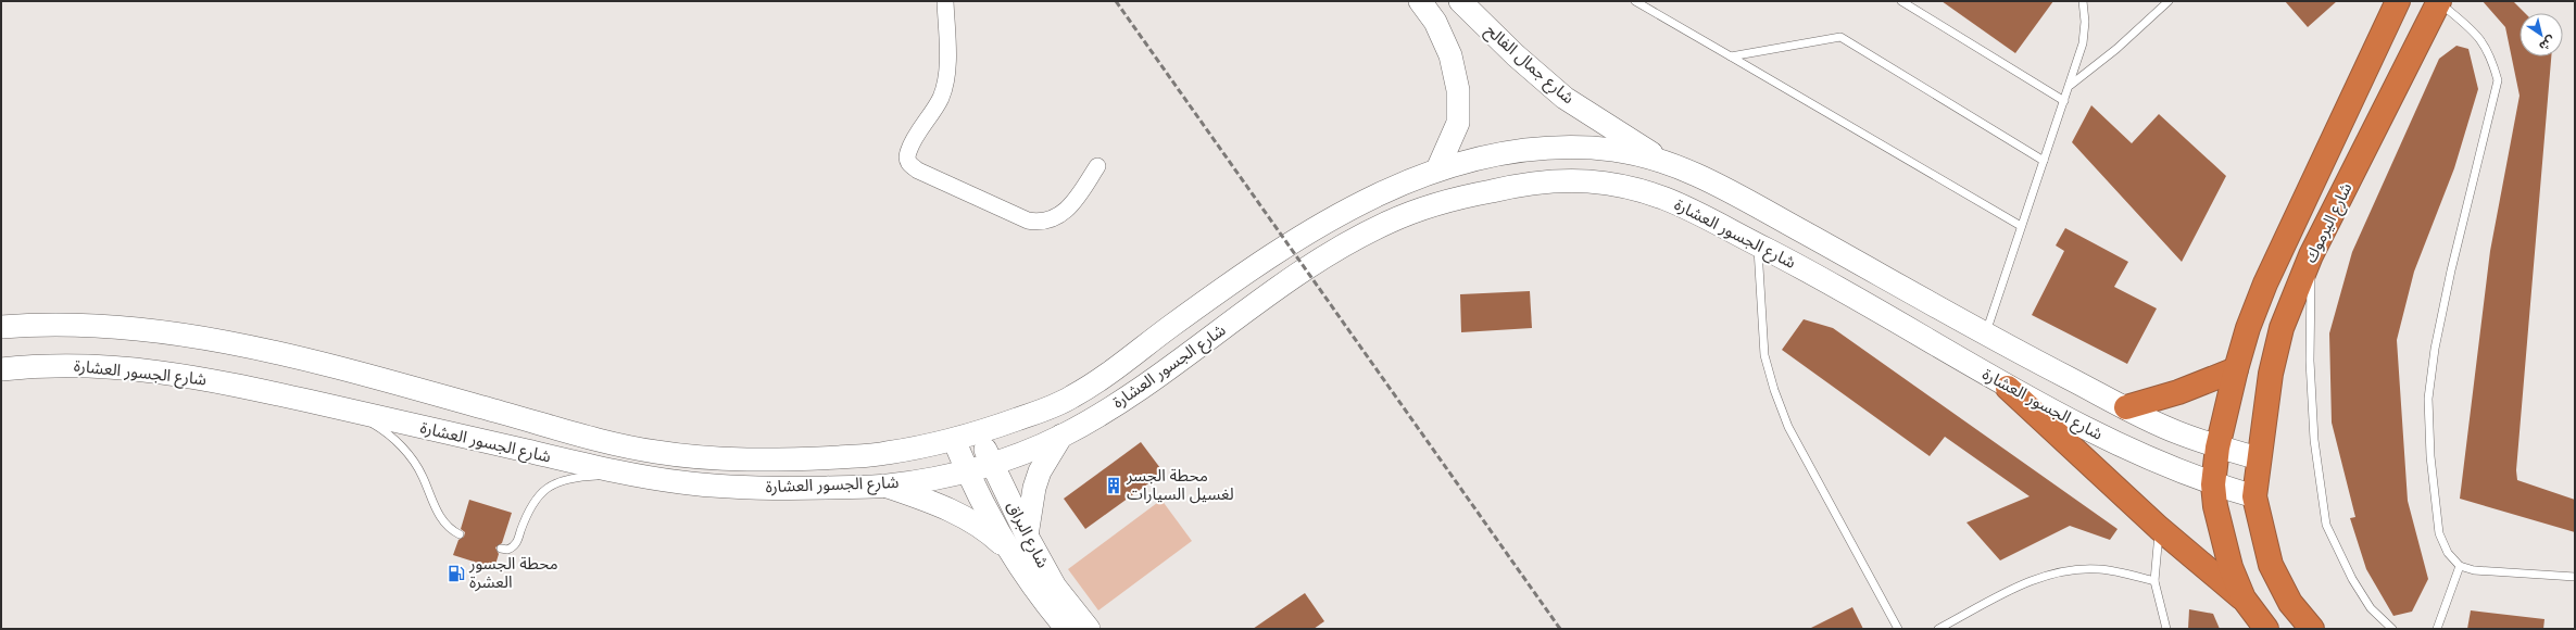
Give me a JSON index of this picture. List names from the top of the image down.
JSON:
{
  "streets": {
    "highway": ["شارع اليرموك"],
    "main road": ["شارع جمال الفالح", "شارع الجسور العشارة", "شارع البراق"]
  },
  "crossings": [
    ["شارع جمال الفالح", "شارع الجسور العشارة"],
    ["شارع اليرموك", "شارع الجسور العشارة"],
    ["شارع الجسور العشارة", "شارع البراق"]
  ],
  "places": {
    "building": ["محطة الجسر لغسيل السيارات"],
    "fuel station": ["محطة الجسور العشرة"]
  },
  "north": "bottom right"
}
